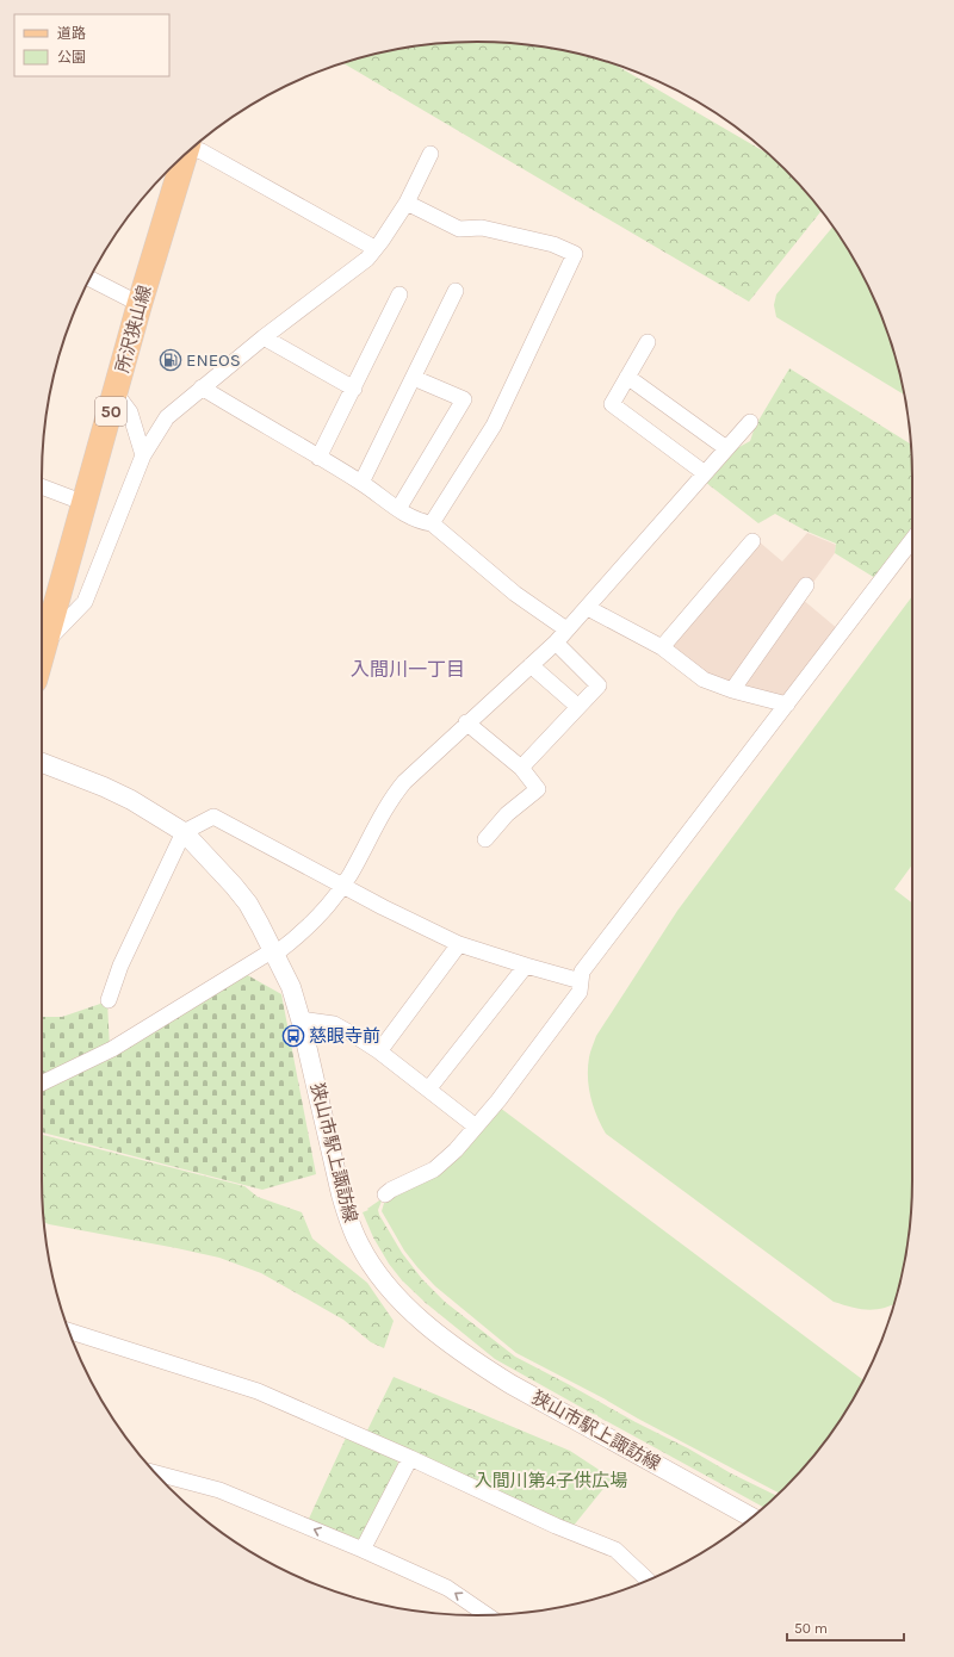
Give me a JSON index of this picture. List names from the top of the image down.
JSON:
{
  "streets": {
    "main road": ["所沢狭山線", "50"],
    "street": ["狭山市駅上諏訪線"]
  },
  "districts": ["入間川一丁目"],
  "parks": ["入間川第4子供広場"],
  "places": {
    "fuel station": ["ENEOS"],
    "bus stop": ["慈眼寺前"]
  },
  "legend": ["道路", "公園"],
  "scale_bar": "50 m"
}
